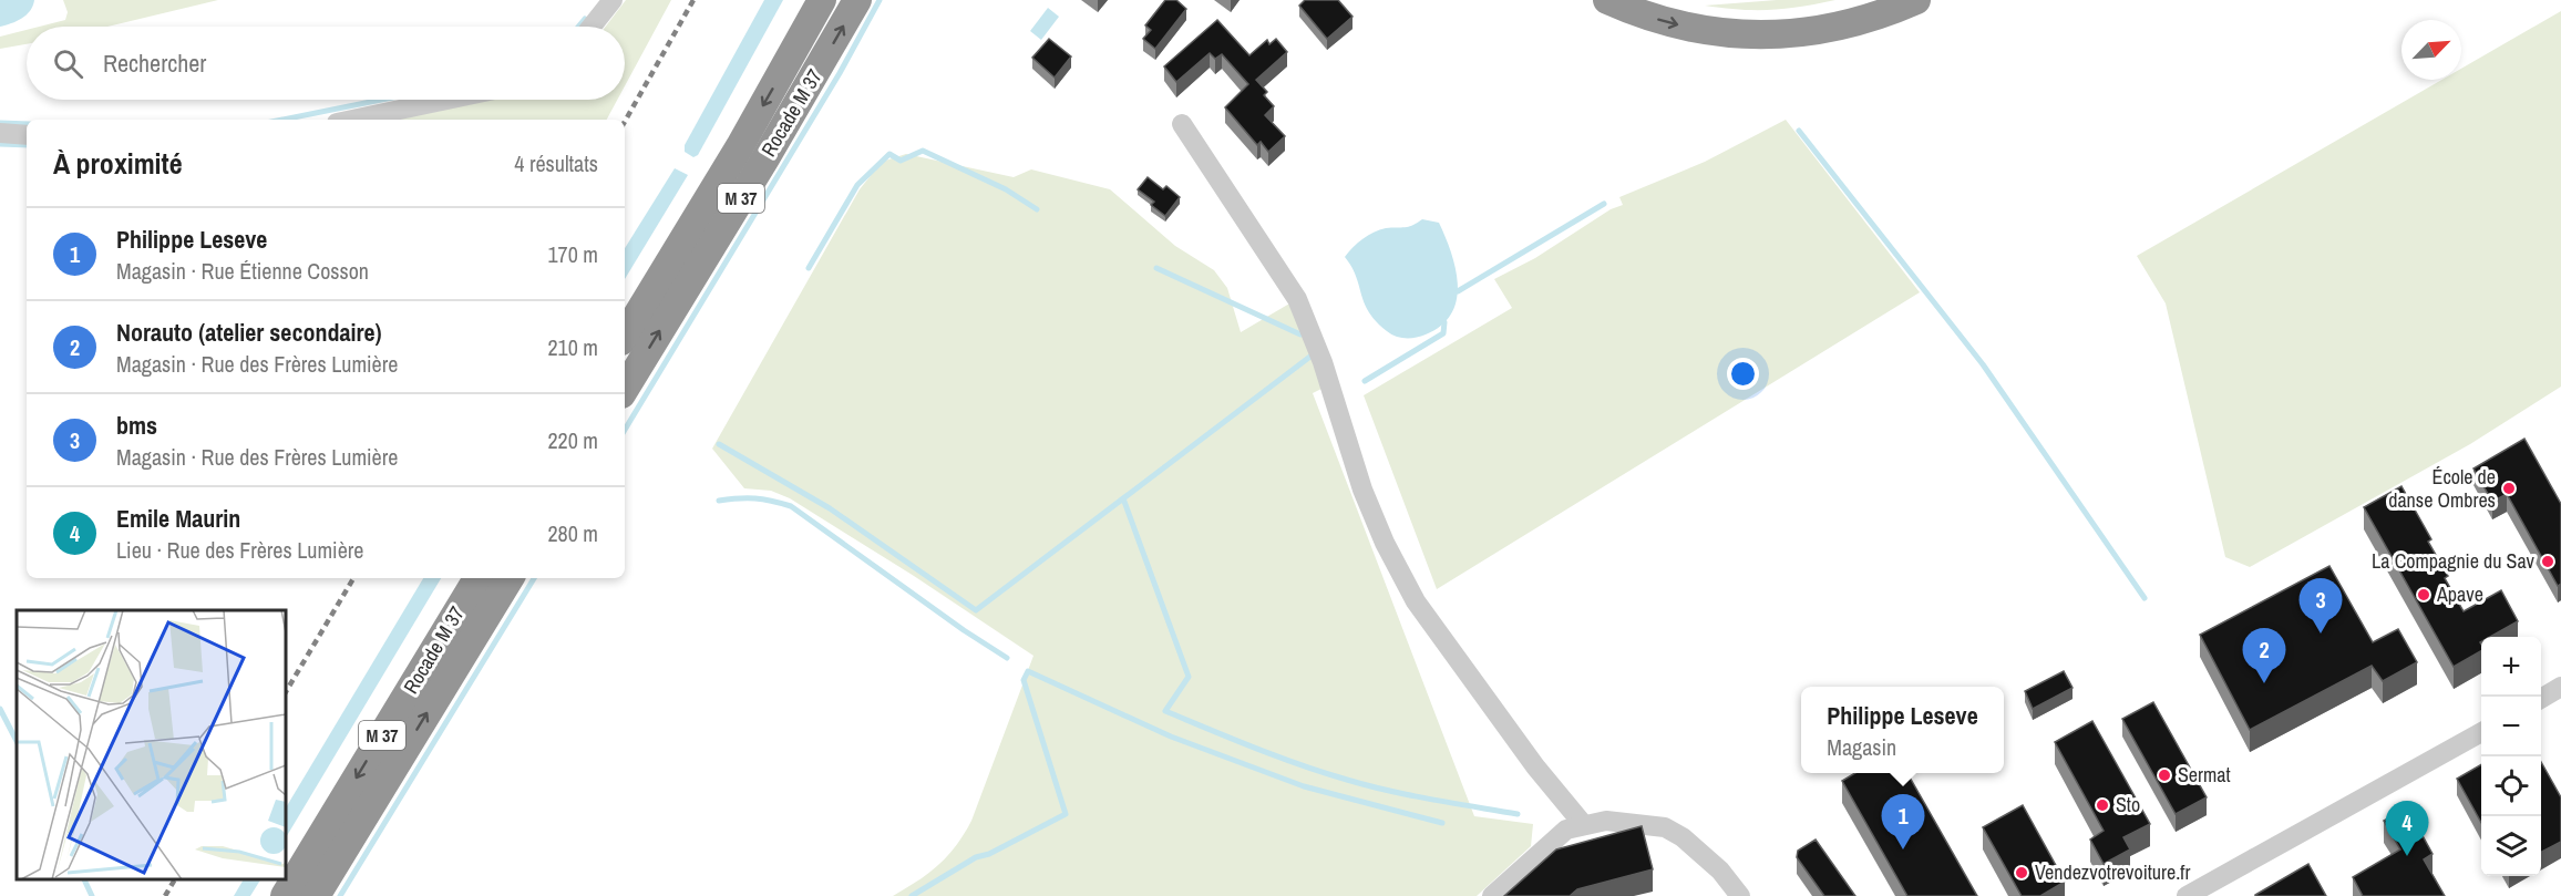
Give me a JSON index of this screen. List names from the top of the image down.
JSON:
{
  "streets": {
    "highway": ["Rocade M 37", "M 37"]
  },
  "places": [
    "École de danse Ombres",
    "La Compagnie du Sav",
    "Apave",
    "Sermat",
    "Sto",
    "Vendezvotrevoiture.fr"
  ],
  "north": "top right",
  "page": {
    "search": "Rechercher",
    "heading": ["À proximité", "4 résultats"],
    "list": [
      {
        "mark": "1",
        "name": "Philippe Leseve",
        "note": "Magasin · Rue Étienne Cosson",
        "value": "170 m"
      },
      {
        "mark": "2",
        "name": "Norauto (atelier secondaire)",
        "note": "Magasin · Rue des Frères Lumière",
        "value": "210 m"
      },
      {
        "mark": "3",
        "name": "bms",
        "note": "Magasin · Rue des Frères Lumière",
        "value": "220 m"
      },
      {
        "mark": "4",
        "name": "Emile Maurin",
        "note": "Lieu · Rue des Frères Lumière",
        "value": "280 m"
      }
    ],
    "pins": [
      "3",
      "2",
      "1",
      "4"
    ],
    "map_buttons": ["+", "−"],
    "popup": ["Philippe Leseve", "Magasin"]
  }
}
